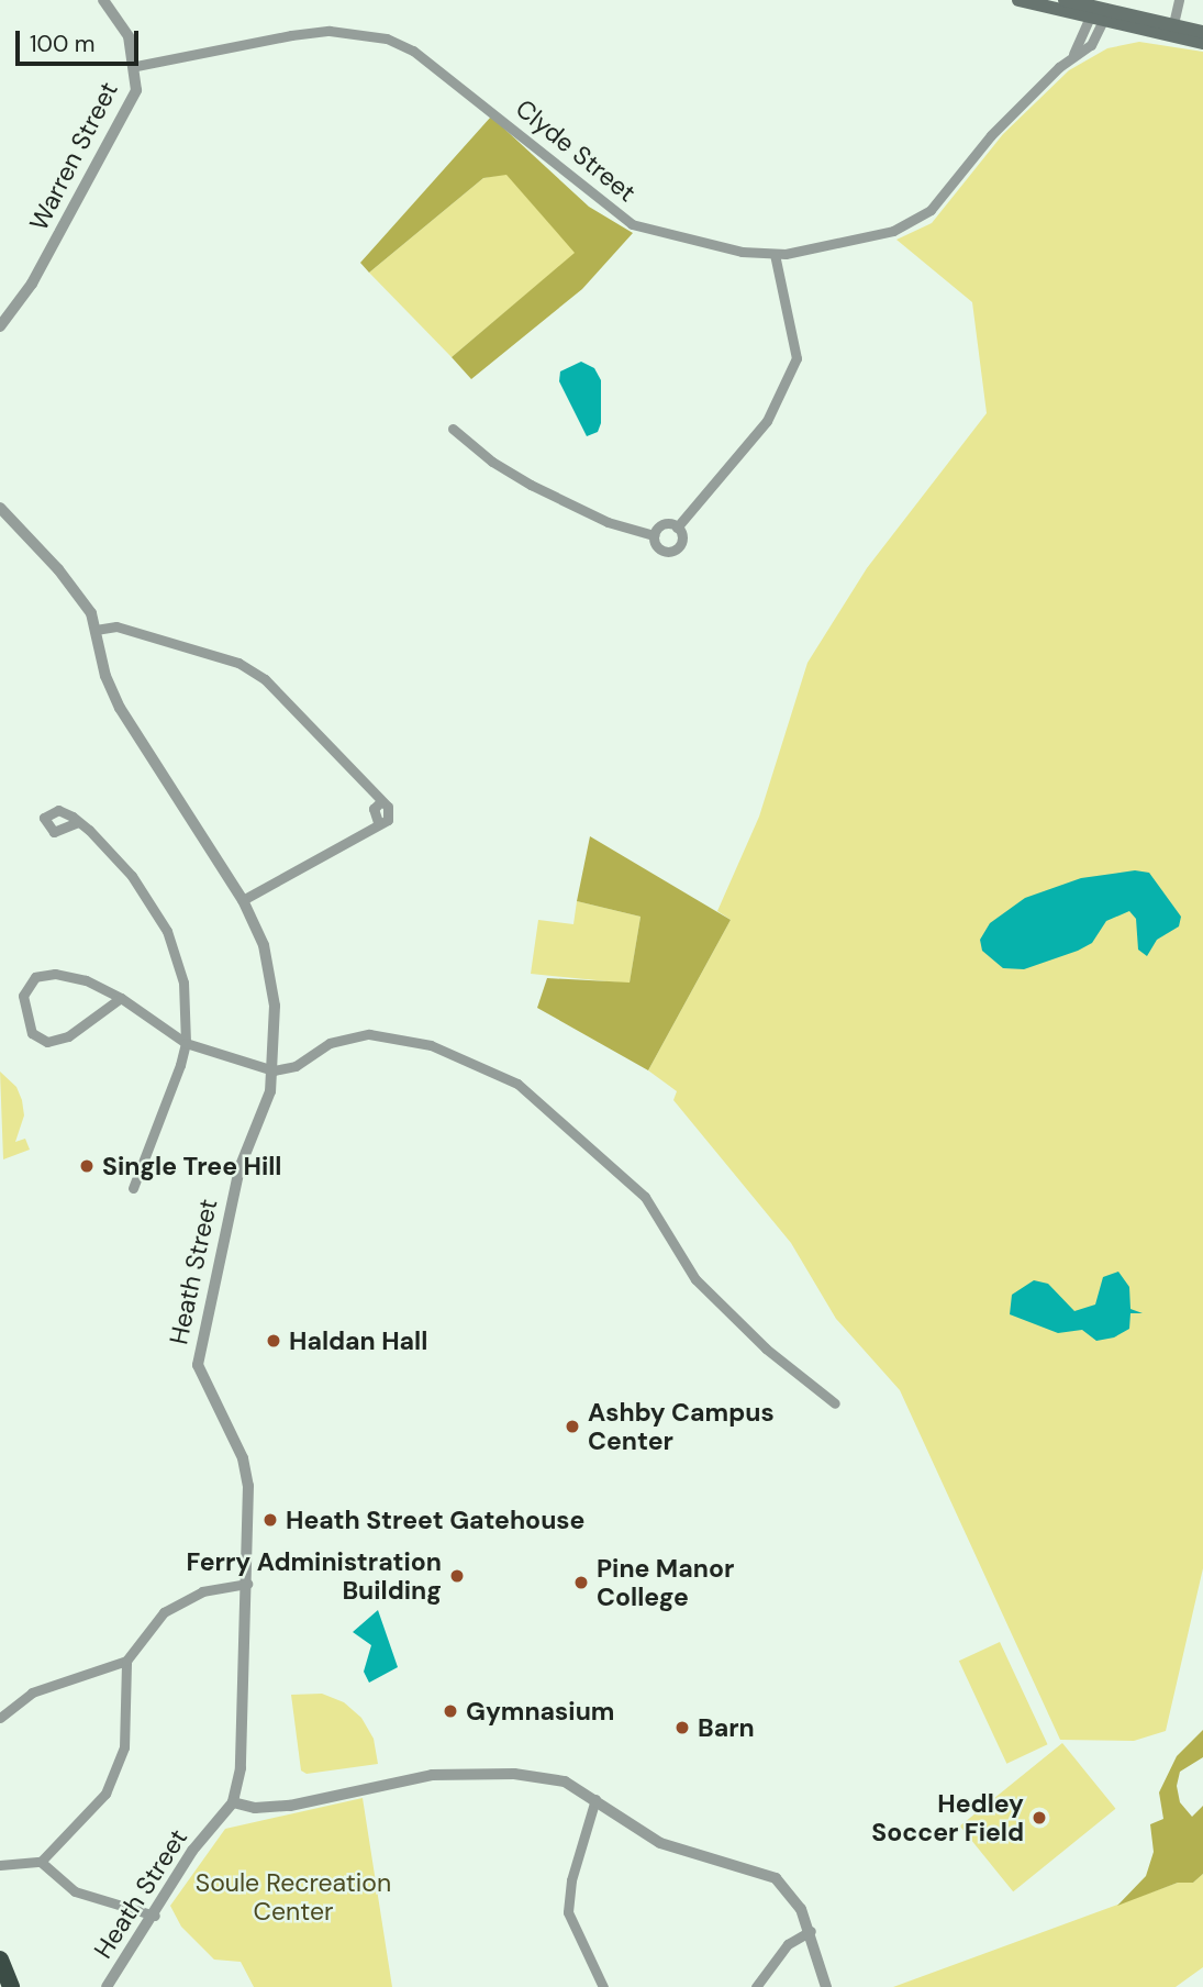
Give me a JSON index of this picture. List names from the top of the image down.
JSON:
{
  "streets": {
    "street": ["Clyde Street", "Warren Street", "Heath Street"]
  },
  "crossings": [
    ["Clyde Street", "Warren Street"]
  ],
  "parks": ["Soule Recreation Center"],
  "places": [
    "Single Tree Hill",
    "Haldan Hall",
    "Ashby Campus Center",
    "Heath Street Gatehouse",
    "Ferry Administration Building",
    "Pine Manor College",
    "Gymnasium",
    "Barn",
    "Hedley Soccer Field"
  ],
  "scale_bar": "100 m"
}
